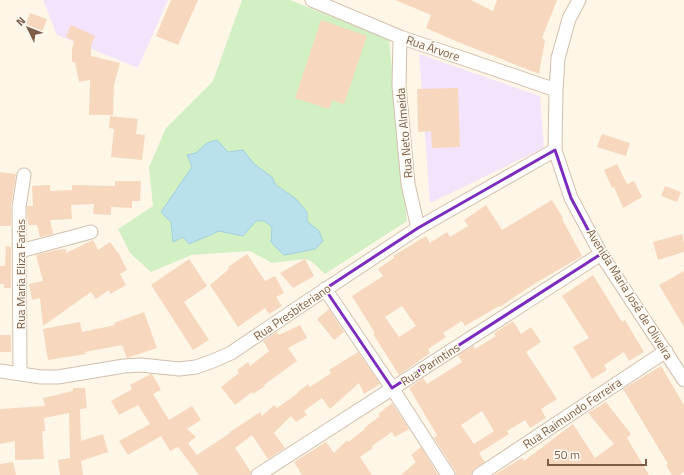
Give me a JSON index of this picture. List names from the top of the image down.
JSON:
{
  "streets": {
    "street": [
      "Rua Árvore",
      "Rua Neto Almeida",
      "Rua Maria Eliza Farias",
      "Avenida Maria José de Oliveira",
      "Rua Presbiteriano",
      "Rua Parintins",
      "Rua Raimundo Ferreira"
    ]
  },
  "crossings": [
    ["Rua Árvore", "Rua Neto Almeida"],
    ["Rua Árvore", "Avenida Maria José de Oliveira"],
    ["Rua Neto Almeida", "Rua Presbiteriano"],
    ["Rua Maria Eliza Farias", "Rua Presbiteriano"],
    ["Avenida Maria José de Oliveira", "Rua Presbiteriano"],
    ["Avenida Maria José de Oliveira", "Rua Parintins"],
    ["Avenida Maria José de Oliveira", "Rua Raimundo Ferreira"]
  ],
  "scale_bar": "50 m",
  "north": "top left"
}
